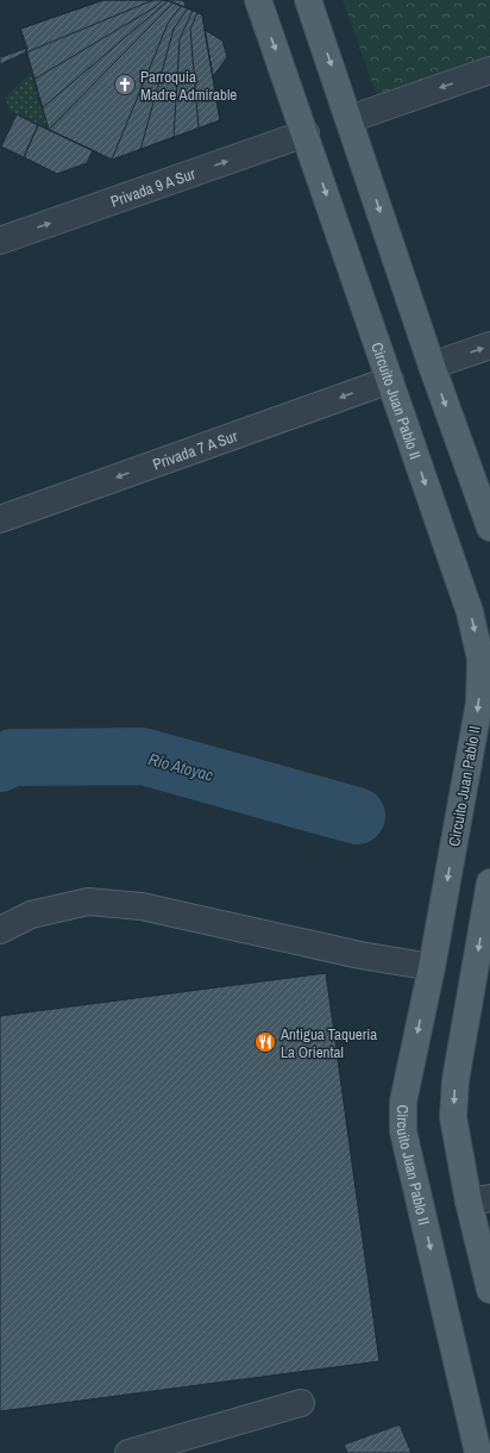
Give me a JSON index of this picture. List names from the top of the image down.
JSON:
{
  "streets": {
    "main road": ["Circuito Juan Pablo II"],
    "street": ["Privada 9 A Sur", "Privada 7 A Sur"]
  },
  "crossings": [
    ["Privada 9 A Sur", "Circuito Juan Pablo II"],
    ["Circuito Juan Pablo II", "Privada 7 A Sur"]
  ],
  "one_way": ["Privada 9 A Sur", "Privada 7 A Sur"],
  "water": ["Río Atoyac"],
  "places": {
    "church": ["Parroquia Madre Admirable"],
    "restaurant": ["Antigua Taqueria La Oriental"]
  }
}
